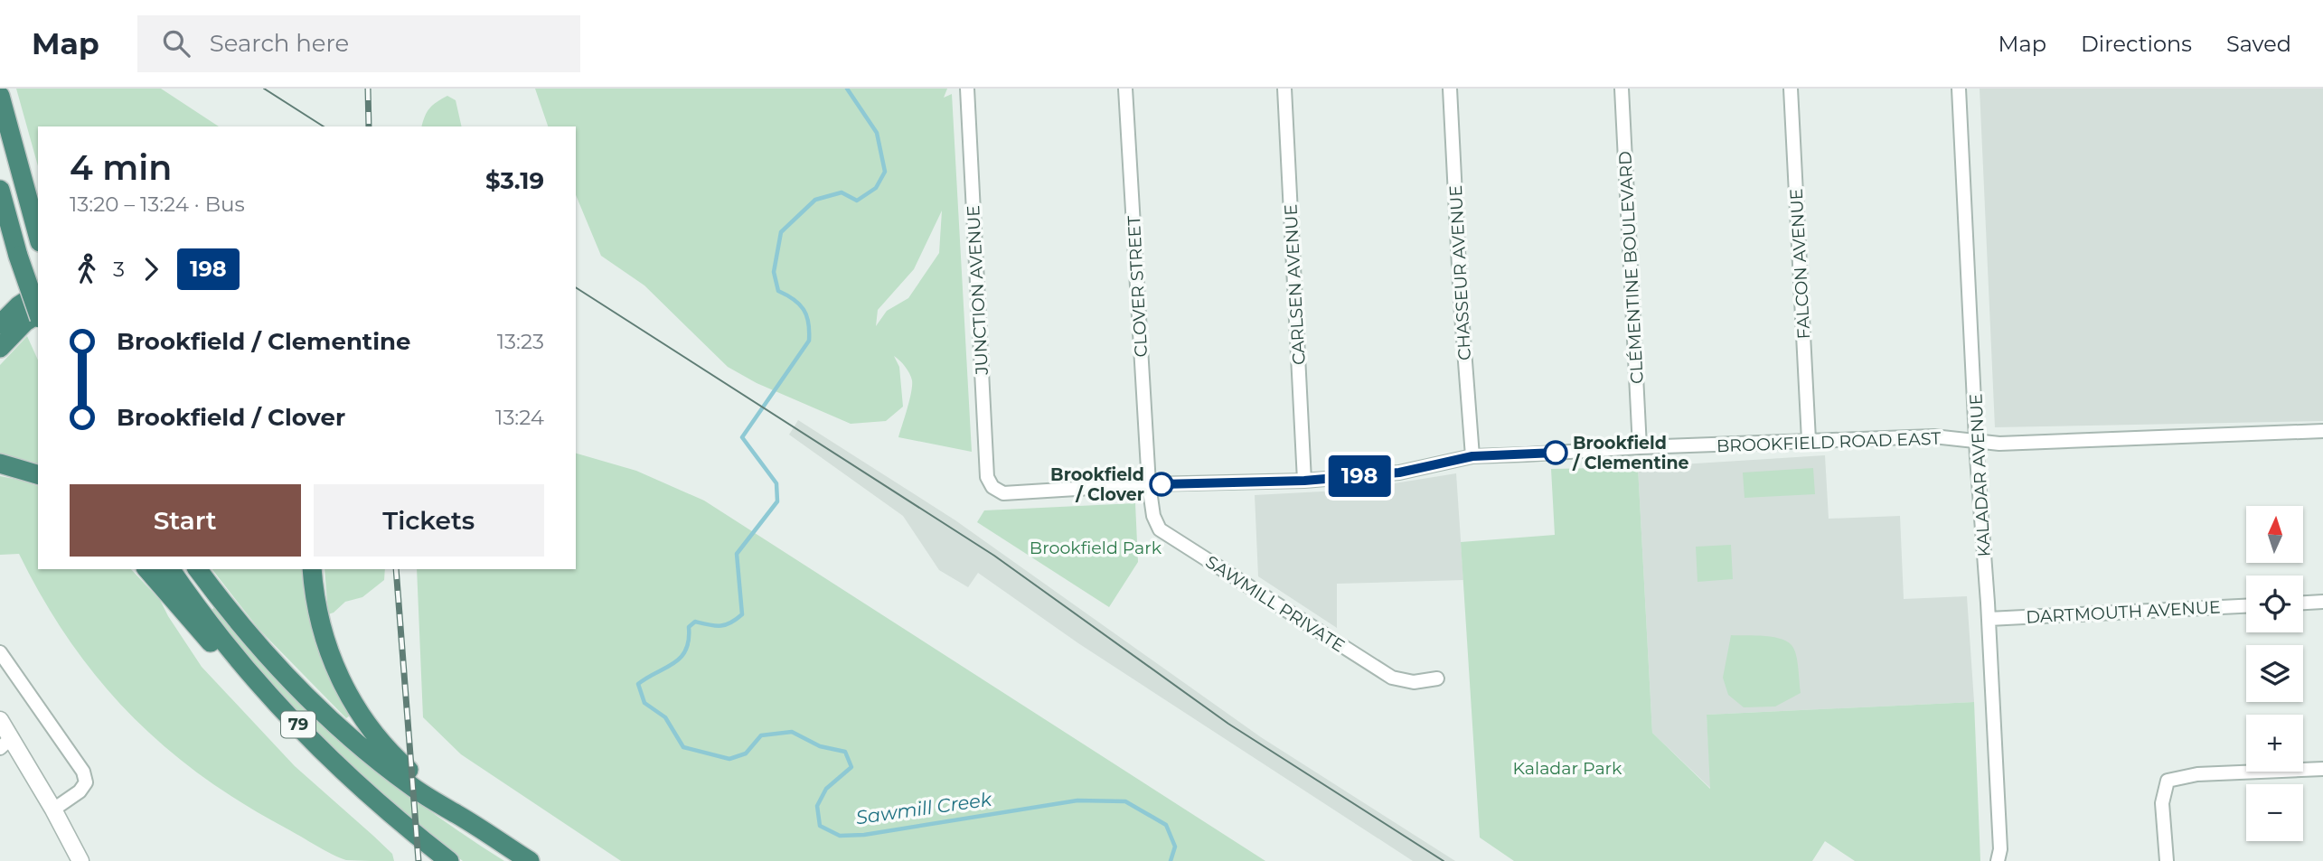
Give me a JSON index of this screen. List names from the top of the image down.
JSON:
{
  "streets": {
    "highway": ["79"],
    "street": [
      "FALCON AVENUE",
      "CLÉMENTINE BOULEVARD",
      "CHASSEUR AVENUE",
      "CARLSEN AVENUE",
      "CLOVER STREET",
      "JUNCTION AVENUE",
      "BROOKFIELD ROAD EAST",
      "KALADAR AVENUE",
      "SAWMILL PRIVATE",
      "DARTMOUTH AVENUE"
    ]
  },
  "crossings": [
    ["FALCON AVENUE", "BROOKFIELD ROAD EAST"],
    ["CLÉMENTINE BOULEVARD", "BROOKFIELD ROAD EAST"],
    ["CHASSEUR AVENUE", "BROOKFIELD ROAD EAST"],
    ["CARLSEN AVENUE", "BROOKFIELD ROAD EAST"],
    ["CLOVER STREET", "BROOKFIELD ROAD EAST"],
    ["CLOVER STREET", "SAWMILL PRIVATE"],
    ["JUNCTION AVENUE", "BROOKFIELD ROAD EAST"],
    ["BROOKFIELD ROAD EAST", "KALADAR AVENUE"],
    ["BROOKFIELD ROAD EAST", "SAWMILL PRIVATE"],
    ["KALADAR AVENUE", "DARTMOUTH AVENUE"]
  ],
  "water": ["Sawmill Creek"],
  "parks": ["Brookfield Park", "Kaladar Park"],
  "places": ["Brookfield / Clementine", "Brookfield / Clover"],
  "lines": ["bus line 198"],
  "north": "top",
  "page": {
    "header": "Map",
    "search": "Search here",
    "nav": ["Map", "Directions", "Saved"],
    "on_map": "198",
    "heading": ["4 min", "13:20 – 13:24 · Bus", "$3.19"],
    "legs": ["3", "198"],
    "list": [
      {
        "name": "Brookfield / Clementine",
        "value": "13:23"
      },
      {
        "name": "Brookfield / Clover",
        "value": "13:24"
      }
    ],
    "buttons": ["Start", "Tickets"],
    "map_buttons": ["+", "−"]
  }
}
